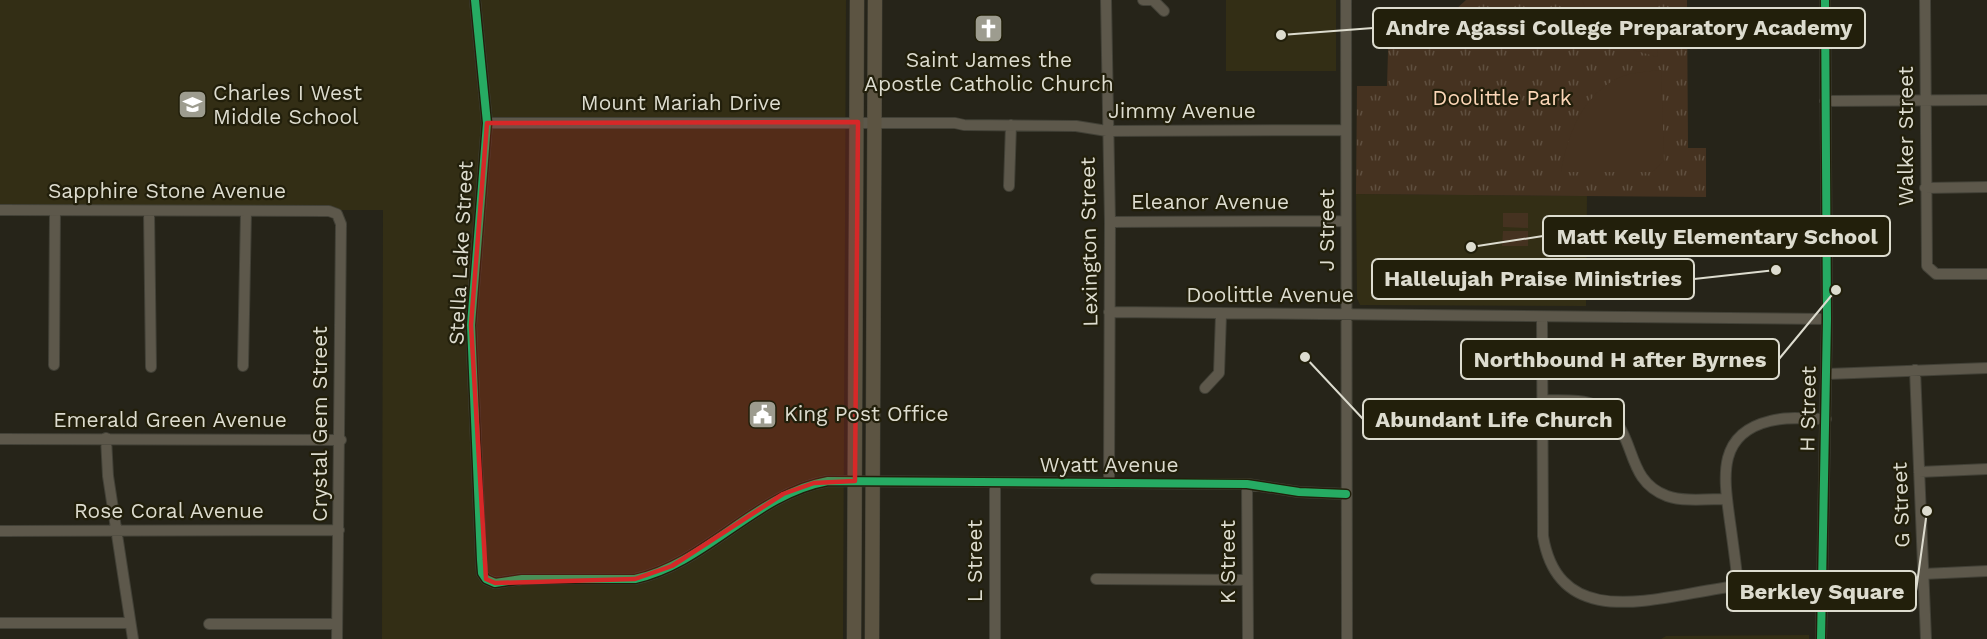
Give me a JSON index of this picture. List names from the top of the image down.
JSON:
{
  "streets": {
    "street": [
      "Mount Mariah Drive",
      "Jimmy Avenue",
      "Walker Street",
      "Sapphire Stone Avenue",
      "Eleanor Avenue",
      "J Street",
      "Lexington Street",
      "Stella Lake Street",
      "Doolittle Avenue",
      "H Street",
      "Emerald Green Avenue",
      "Crystal Gem Street",
      "Wyatt Avenue",
      "G Street",
      "Rose Coral Avenue",
      "L Street",
      "K Street"
    ]
  },
  "crossings": [
    ["Mount Mariah Drive", "Jimmy Avenue"],
    ["Mount Mariah Drive", "Stella Lake Street"],
    ["Jimmy Avenue", "J Street"],
    ["Jimmy Avenue", "Lexington Street"],
    ["Sapphire Stone Avenue", "Crystal Gem Street"],
    ["Eleanor Avenue", "J Street"],
    ["Eleanor Avenue", "Lexington Street"],
    ["J Street", "Doolittle Avenue"],
    ["J Street", "Wyatt Avenue"],
    ["Lexington Street", "Doolittle Avenue"],
    ["Lexington Street", "Wyatt Avenue"],
    ["Stella Lake Street", "Wyatt Avenue"],
    ["Doolittle Avenue", "H Street"],
    ["Emerald Green Avenue", "Crystal Gem Street"],
    ["Crystal Gem Street", "Rose Coral Avenue"],
    ["Wyatt Avenue", "L Street"],
    ["Wyatt Avenue", "K Street"]
  ],
  "parks": ["Doolittle Park"],
  "places": {
    "church": ["Saint James the Apostle Catholic Church"],
    "other": [
      "Andre Agassi College Preparatory Academy",
      "Matt Kelly Elementary School",
      "Hallelujah Praise Ministries",
      "Northbound H after Byrnes",
      "Abundant Life Church",
      "Berkley Square"
    ],
    "school or university": ["Charles I West Middle School"],
    "public building": ["King Post Office"]
  }
}
